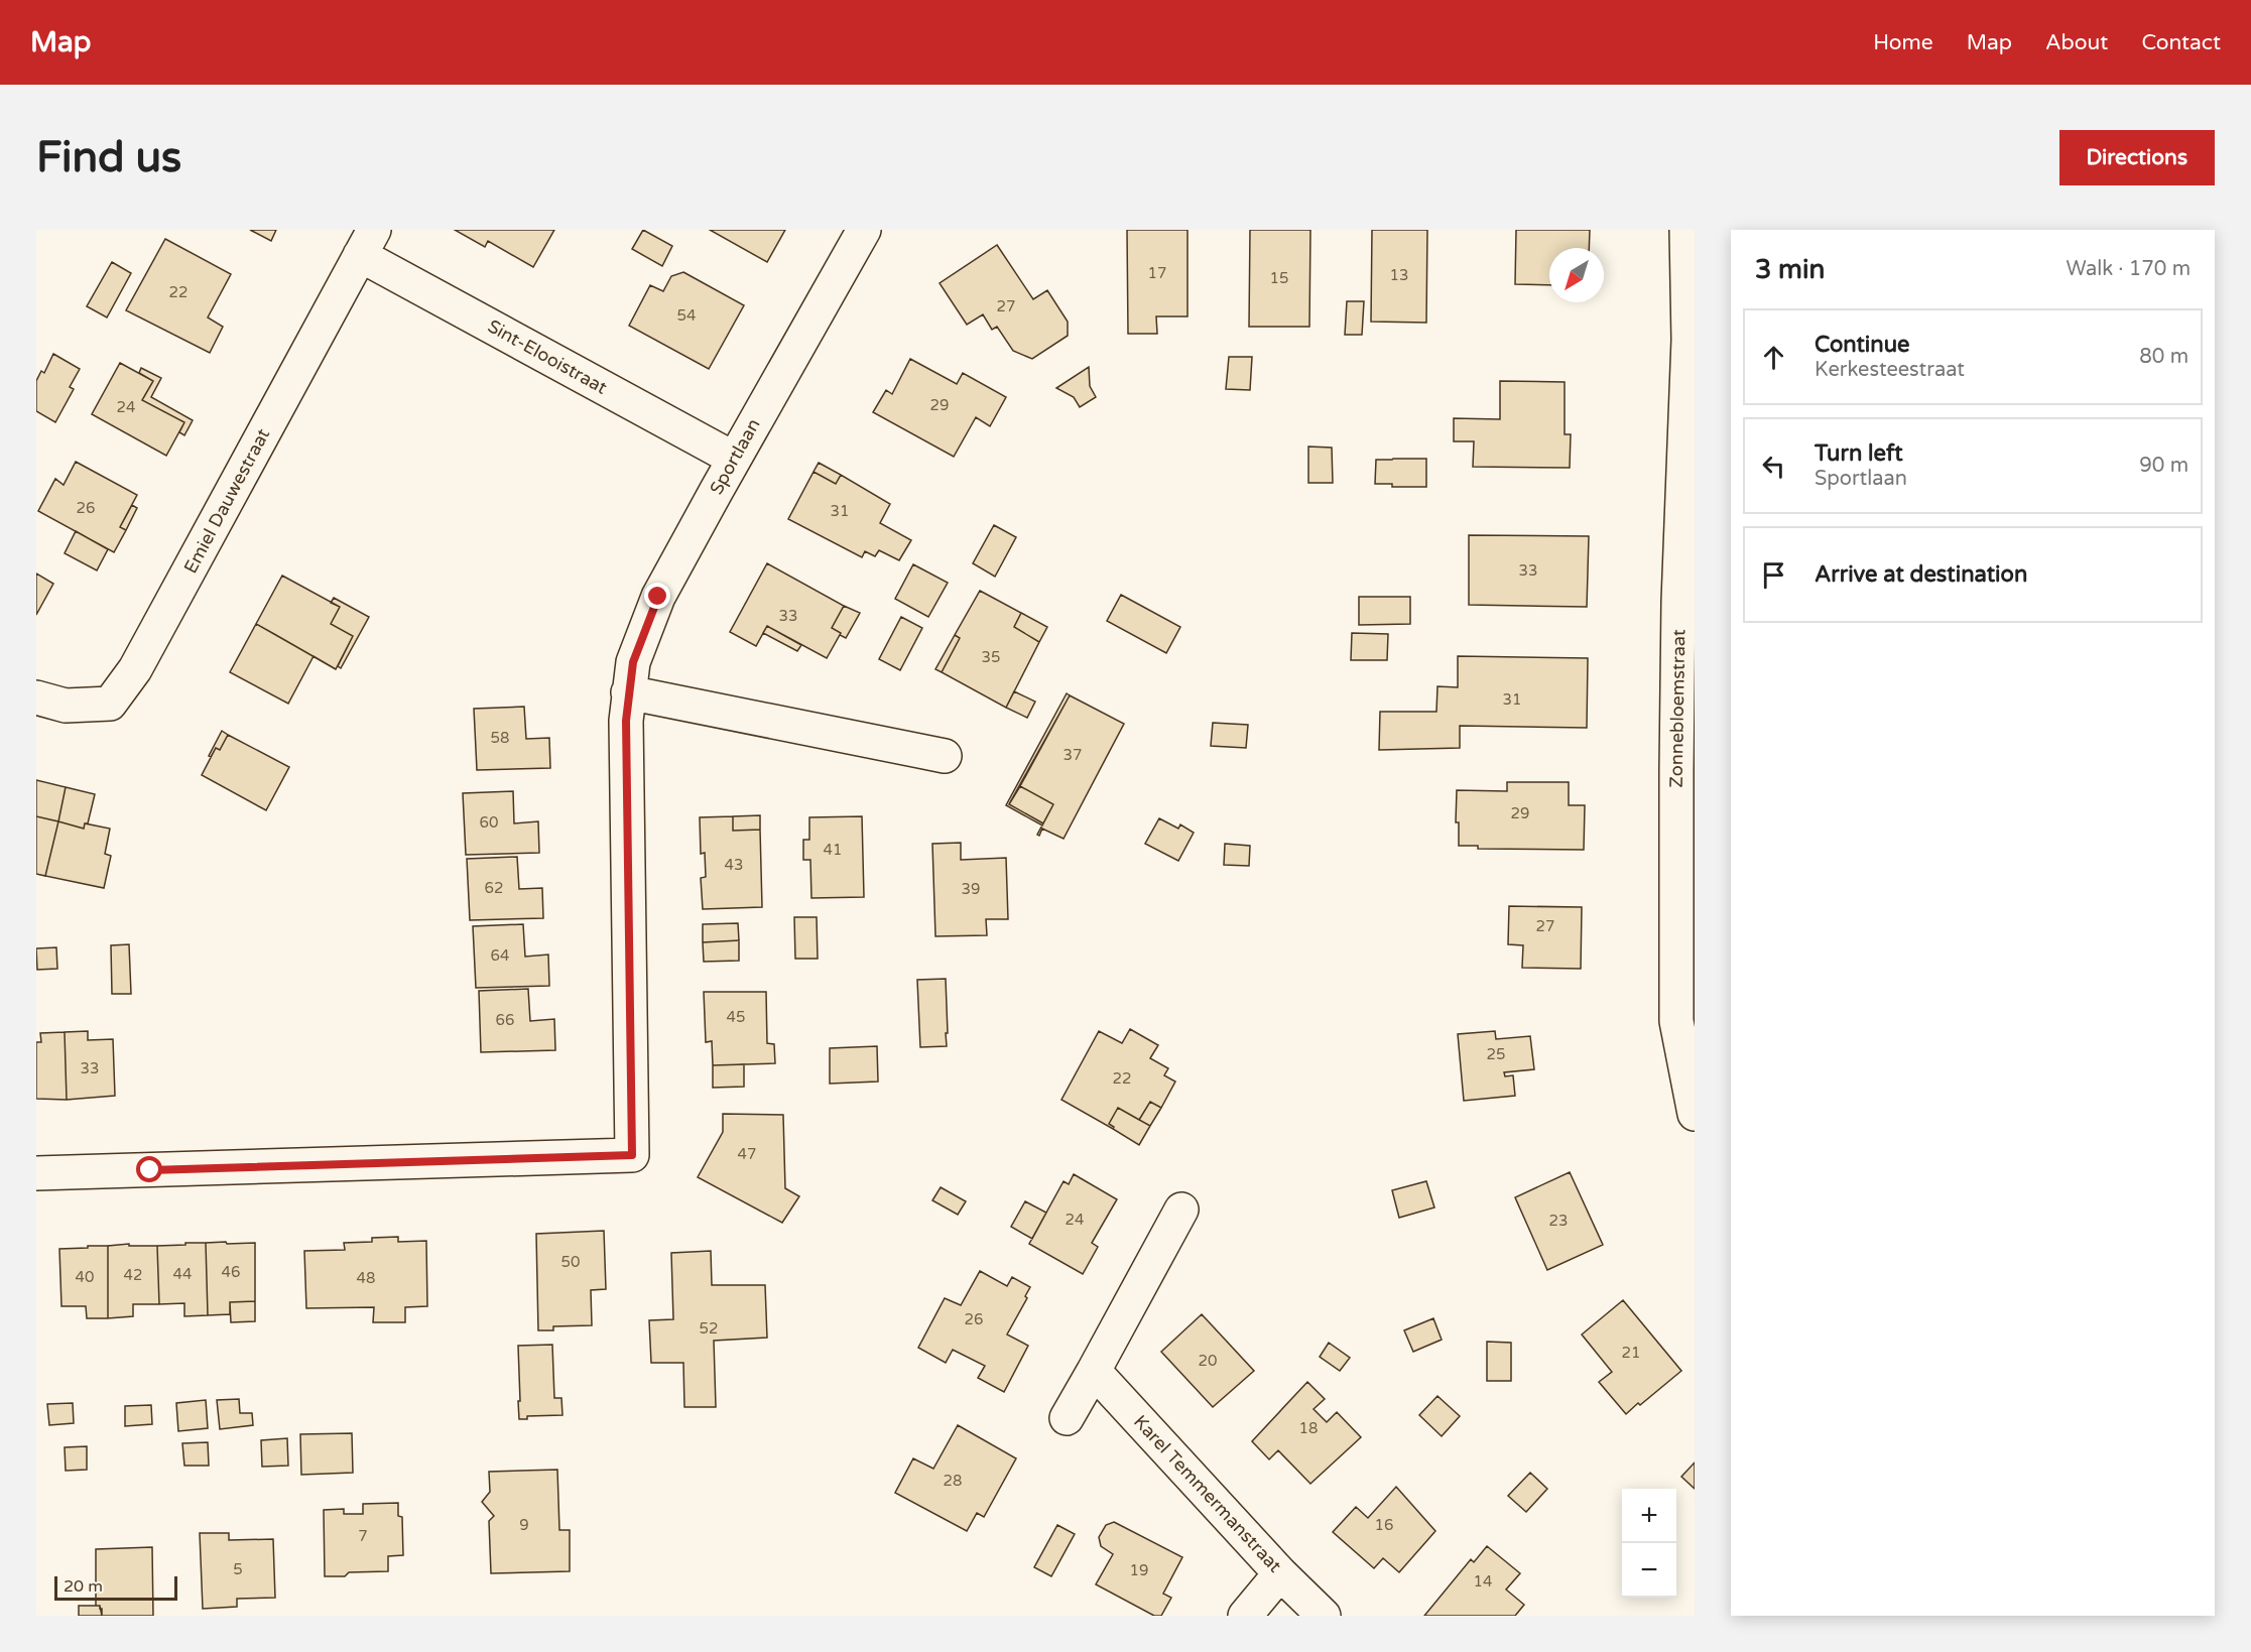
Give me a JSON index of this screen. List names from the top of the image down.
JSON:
{
  "streets": {
    "street": [
      "Sint-Elooistraat",
      "Sportlaan",
      "Emiel Dauwestraat",
      "Zonnebloemstraat",
      "Karel Temmermanstraat"
    ]
  },
  "crossings": [
    ["Sint-Elooistraat", "Sportlaan"],
    ["Sint-Elooistraat", "Emiel Dauwestraat"]
  ],
  "house_numbers": [
    "17",
    "13",
    "15",
    "22",
    "27",
    "54",
    "29",
    "24",
    "26",
    "31",
    "33",
    "33",
    "35",
    "31",
    "58",
    "37",
    "29",
    "60",
    "41",
    "43",
    "62",
    "39",
    "27",
    "64",
    "45",
    "66",
    "25",
    "33",
    "22",
    "47",
    "24",
    "23",
    "50",
    "46",
    "44",
    "42",
    "40",
    "48",
    "26",
    "52",
    "21",
    "20",
    "18",
    "28",
    "9",
    "16",
    "7",
    "5",
    "19",
    "14"
  ],
  "scale_bar": "20 m",
  "north": "bottom left",
  "page": {
    "header": "Map",
    "nav": [
      "Home",
      "Map",
      "About",
      "Contact"
    ],
    "buttons": "Directions",
    "title": "Find us",
    "heading": ["3 min", "Walk · 170 m"],
    "list": [
      ["Continue", "Kerkesteestraat", "80 m"],
      ["Turn left", "Sportlaan", "90 m"],
      "Arrive at destination"
    ],
    "map_buttons": ["+", "−"],
    "scale": "20 m"
  }
}
